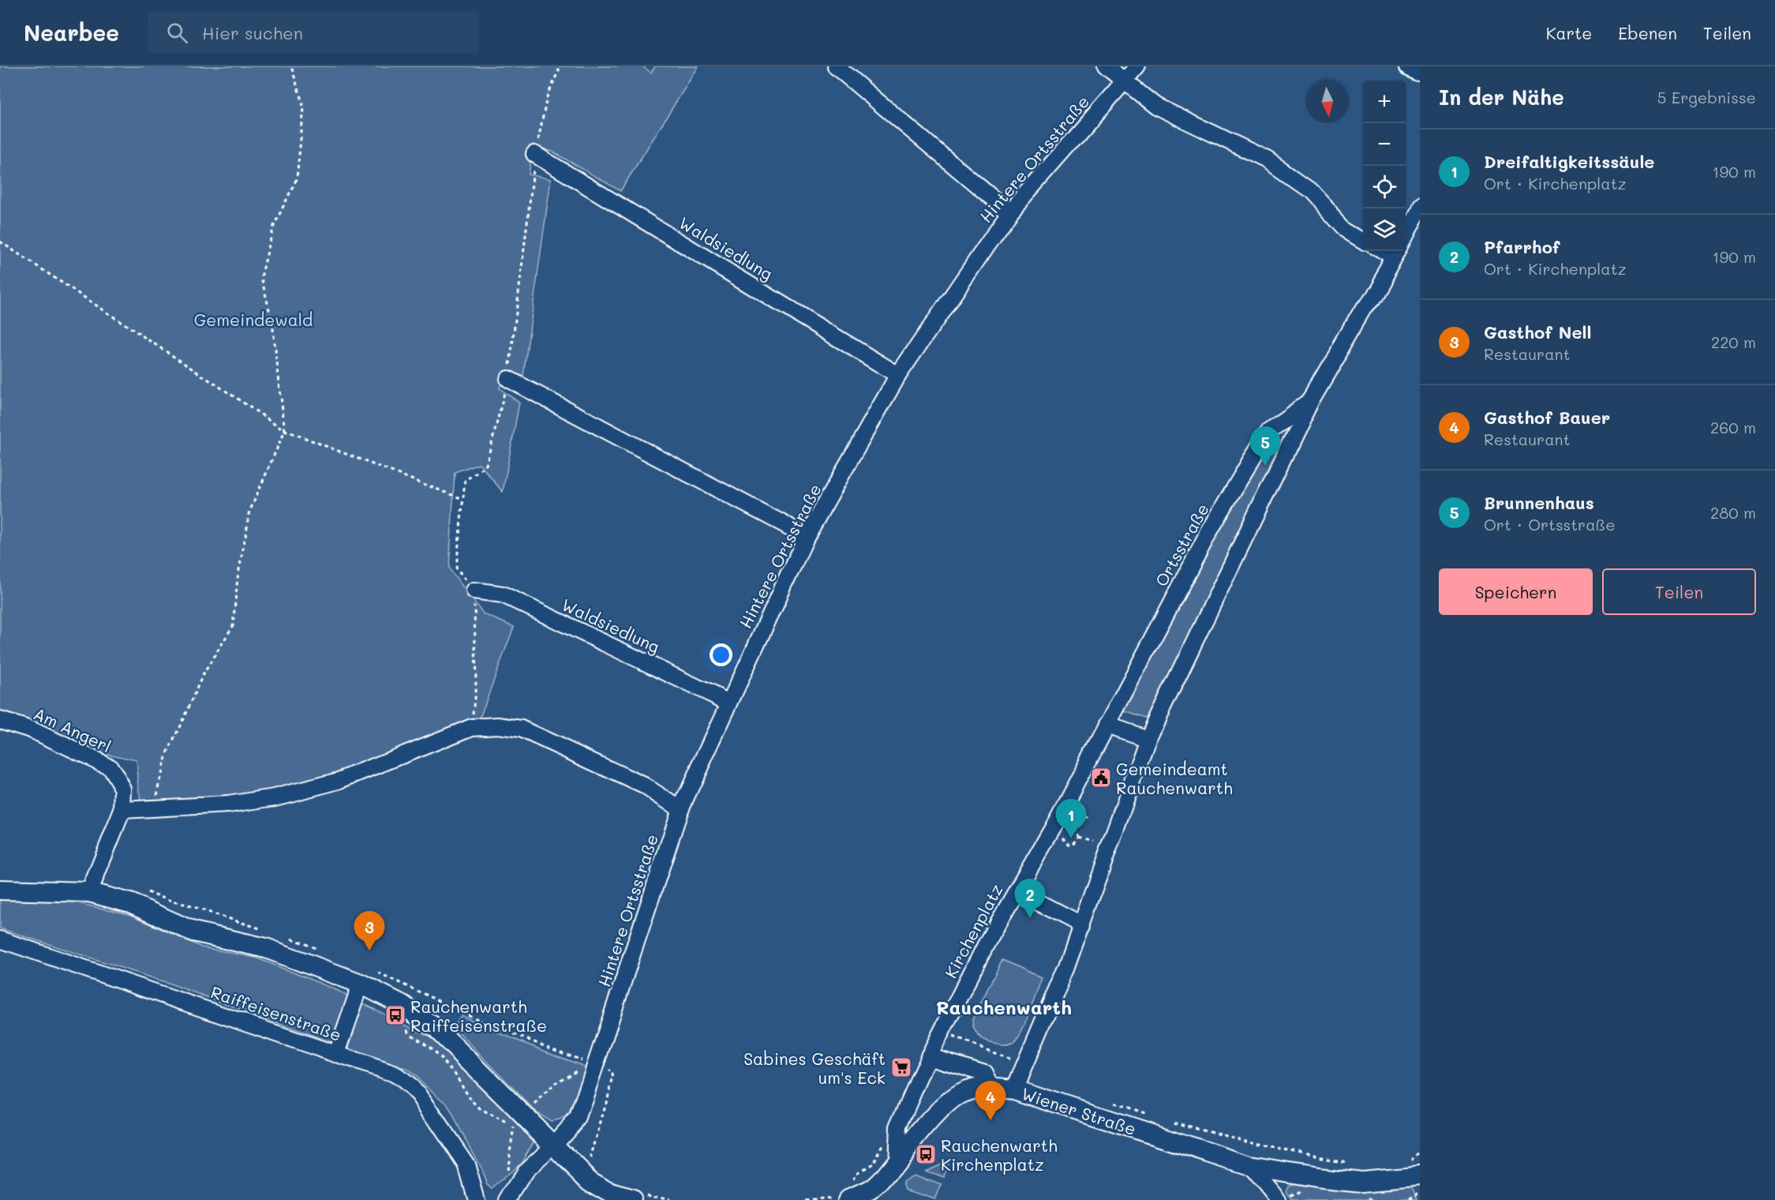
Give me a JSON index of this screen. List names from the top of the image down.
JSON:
{
  "streets": {
    "main road": ["Wiener Straße"],
    "street": [
      "Hintere Ortsstraße",
      "Waldsiedlung",
      "Ortsstraße",
      "Am Angerl",
      "Kirchenplatz",
      "Raiffeisenstraße"
    ]
  },
  "crossings": [
    ["Hintere Ortsstraße", "Waldsiedlung"],
    ["Ortsstraße", "Kirchenplatz"],
    ["Kirchenplatz", "Wiener Straße"]
  ],
  "districts": ["Rauchenwarth"],
  "parks": ["Gemeindewald"],
  "places": {
    "public building": ["Gemeindeamt Rauchenwarth"],
    "bus stop": ["Rauchenwarth Raiffeisenstraße", "Rauchenwarth Kirchenplatz"],
    "supermarket": ["Sabines Geschäft um's Eck"]
  },
  "north": "bottom",
  "page": {
    "header": "Nearbee",
    "search": "Hier suchen",
    "nav": ["Karte", "Ebenen", "Teilen"],
    "heading": ["In der Nähe", "5 Ergebnisse"],
    "map_buttons": ["+", "−"],
    "list": [
      {
        "mark": "1",
        "name": "Dreifaltigkeitssäule",
        "note": "Ort · Kirchenplatz",
        "value": "190 m"
      },
      {
        "mark": "2",
        "name": "Pfarrhof",
        "note": "Ort · Kirchenplatz",
        "value": "190 m"
      },
      {
        "mark": "3",
        "name": "Gasthof Nell",
        "note": "Restaurant",
        "value": "220 m"
      },
      {
        "mark": "4",
        "name": "Gasthof Bauer",
        "note": "Restaurant",
        "value": "260 m"
      },
      {
        "mark": "5",
        "name": "Brunnenhaus",
        "note": "Ort · Ortsstraße",
        "value": "280 m"
      }
    ],
    "pins": [
      "5",
      "1",
      "2",
      "3",
      "4"
    ],
    "buttons": ["Speichern", "Teilen"]
  }
}
